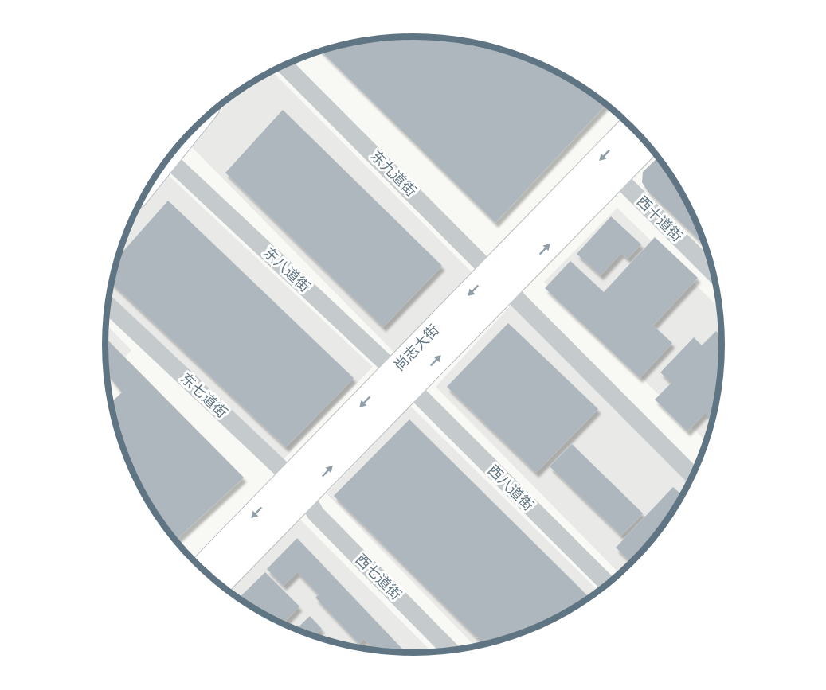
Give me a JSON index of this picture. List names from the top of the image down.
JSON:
{
  "streets": {
    "main road": ["尚志大街"],
    "street": [
      "东九道街",
      "西十道街",
      "东八道街",
      "东七道街",
      "西八道街",
      "西七道街"
    ]
  },
  "crossings": [
    ["东九道街", "尚志大街"],
    ["西十道街", "尚志大街"],
    ["东八道街", "尚志大街"],
    ["东八道街", "西八道街"],
    ["尚志大街", "东七道街"],
    ["尚志大街", "西八道街"],
    ["尚志大街", "西七道街"],
    ["东七道街", "西七道街"]
  ]
}
